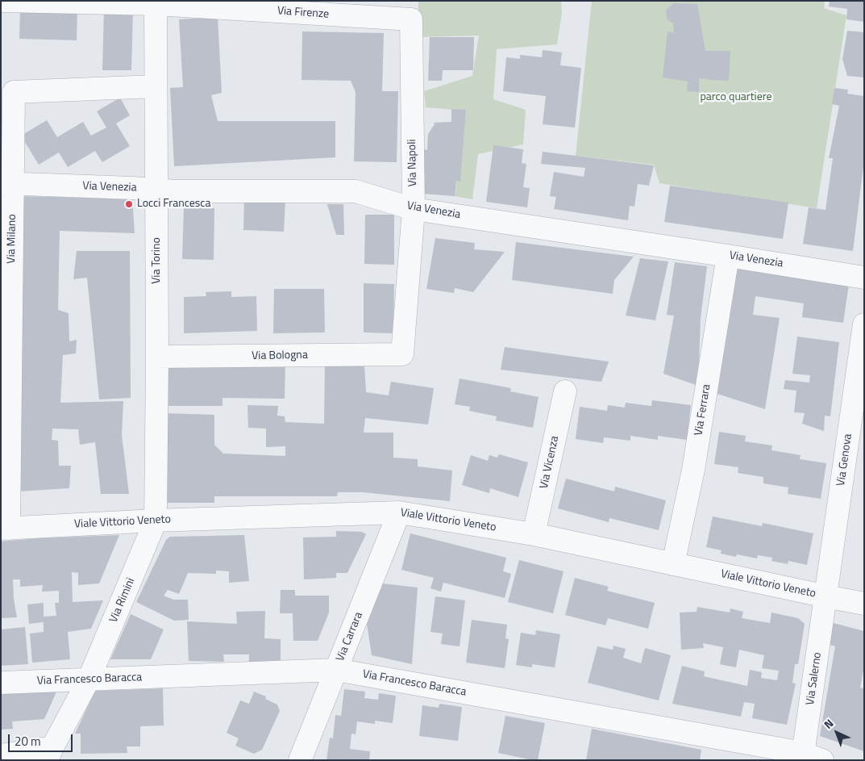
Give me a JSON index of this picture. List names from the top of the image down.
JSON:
{
  "streets": {
    "street": [
      "Via Firenze",
      "Via Napoli",
      "Via Venezia",
      "Via Milano",
      "Via Torino",
      "Via Bologna",
      "Via Ferrara",
      "Via Genova",
      "Via Vicenza",
      "Viale Vittorio Veneto",
      "Via Rimini",
      "Via Carrara",
      "Via Salerno",
      "Via Francesco Baracca"
    ]
  },
  "crossings": [
    ["Via Firenze", "Via Napoli"],
    ["Via Firenze", "Via Torino"],
    ["Via Napoli", "Via Venezia"],
    ["Via Napoli", "Via Bologna"],
    ["Via Venezia", "Via Milano"],
    ["Via Venezia", "Via Torino"],
    ["Via Venezia", "Via Ferrara"],
    ["Via Milano", "Via Torino"],
    ["Via Milano", "Viale Vittorio Veneto"],
    ["Via Torino", "Via Bologna"],
    ["Via Torino", "Viale Vittorio Veneto"],
    ["Via Torino", "Via Rimini"],
    ["Via Ferrara", "Viale Vittorio Veneto"],
    ["Via Genova", "Viale Vittorio Veneto"],
    ["Via Genova", "Via Salerno"],
    ["Via Vicenza", "Viale Vittorio Veneto"],
    ["Viale Vittorio Veneto", "Via Rimini"],
    ["Viale Vittorio Veneto", "Via Carrara"],
    ["Viale Vittorio Veneto", "Via Salerno"],
    ["Via Rimini", "Via Francesco Baracca"],
    ["Via Carrara", "Via Francesco Baracca"],
    ["Via Salerno", "Via Francesco Baracca"]
  ],
  "parks": ["parco quartiere"],
  "places": ["Locci Francesca"],
  "scale_bar": "20 m",
  "north": "top left"
}
